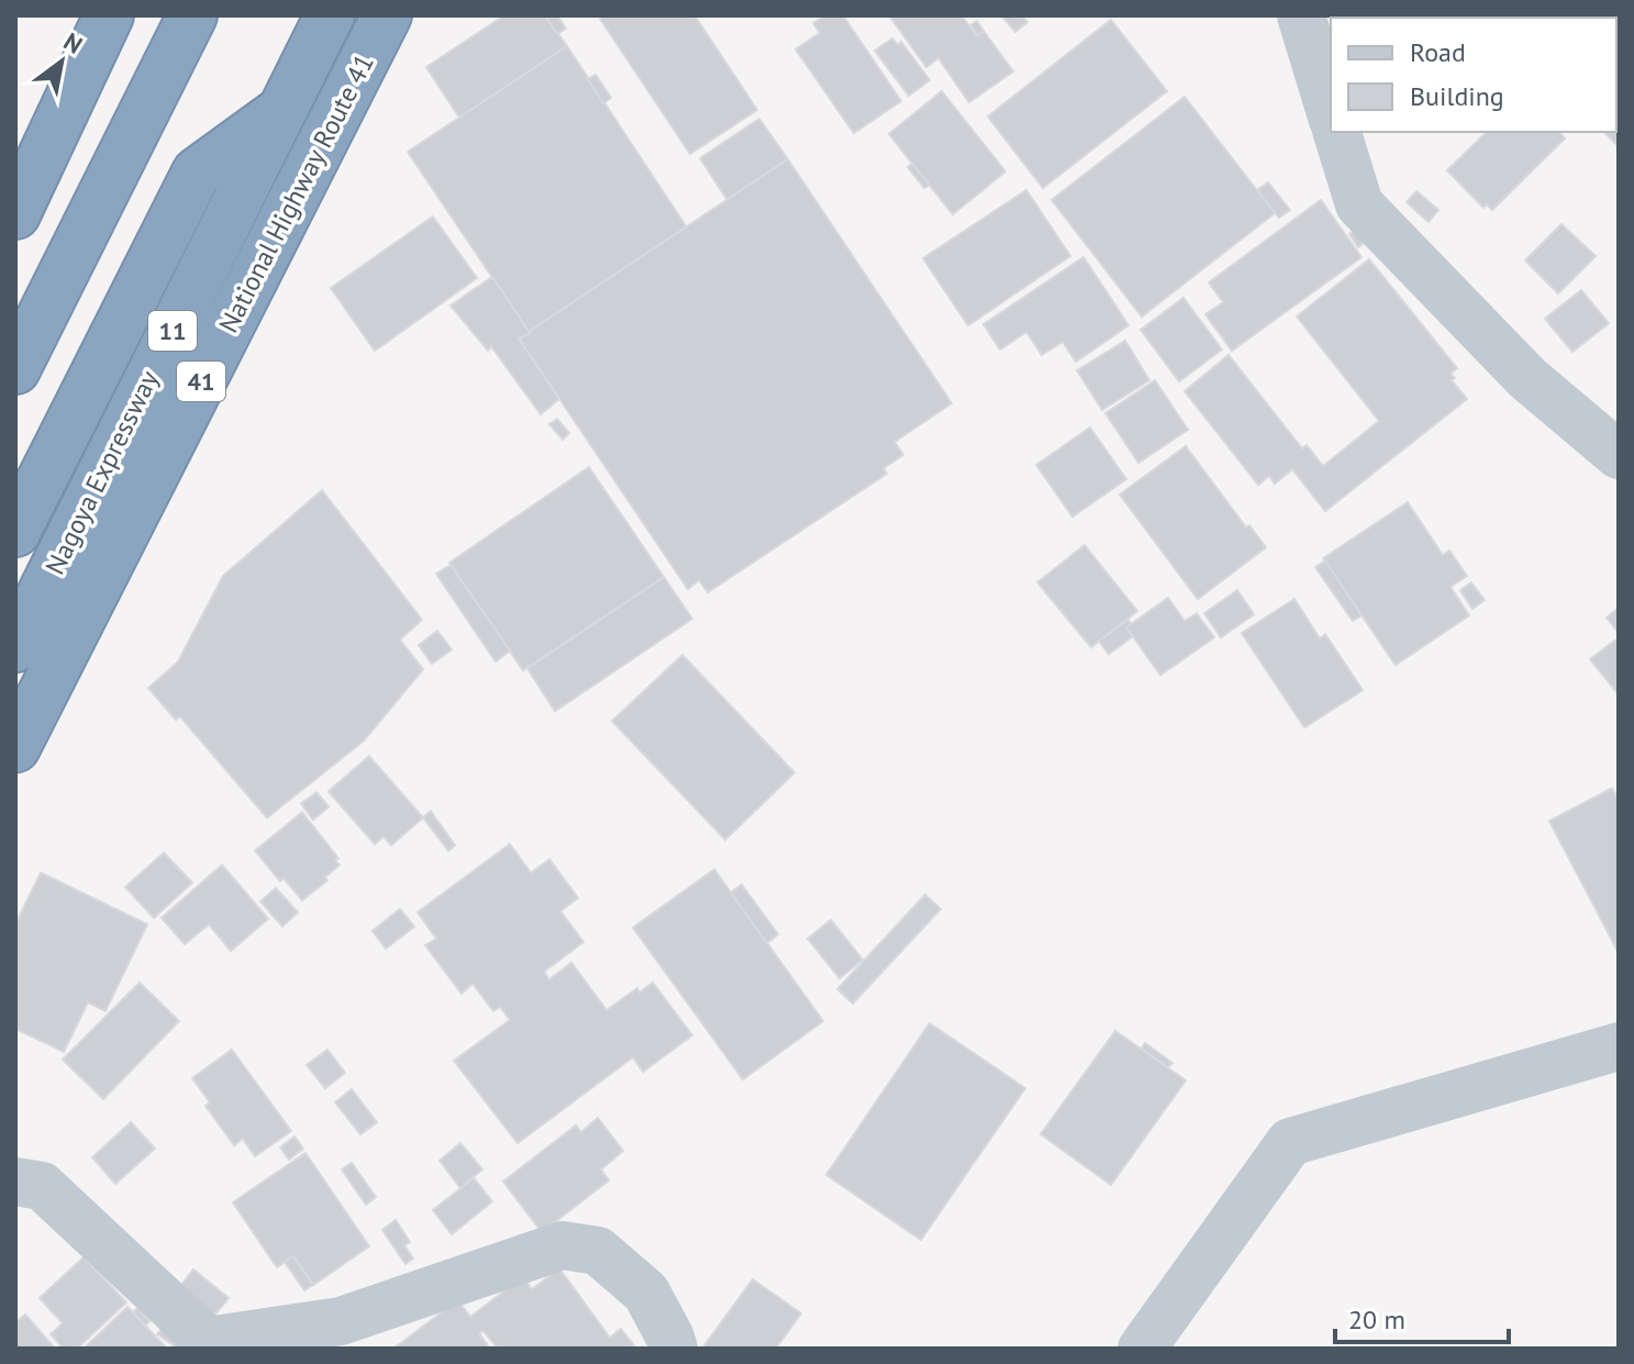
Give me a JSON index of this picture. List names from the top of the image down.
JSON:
{
  "streets": {
    "highway": [
      "National Highway Route 41",
      "11",
      "41",
      "Nagoya Expressway"
    ]
  },
  "legend": ["Road", "Building"],
  "scale_bar": "20 m",
  "north": "top right"
}
